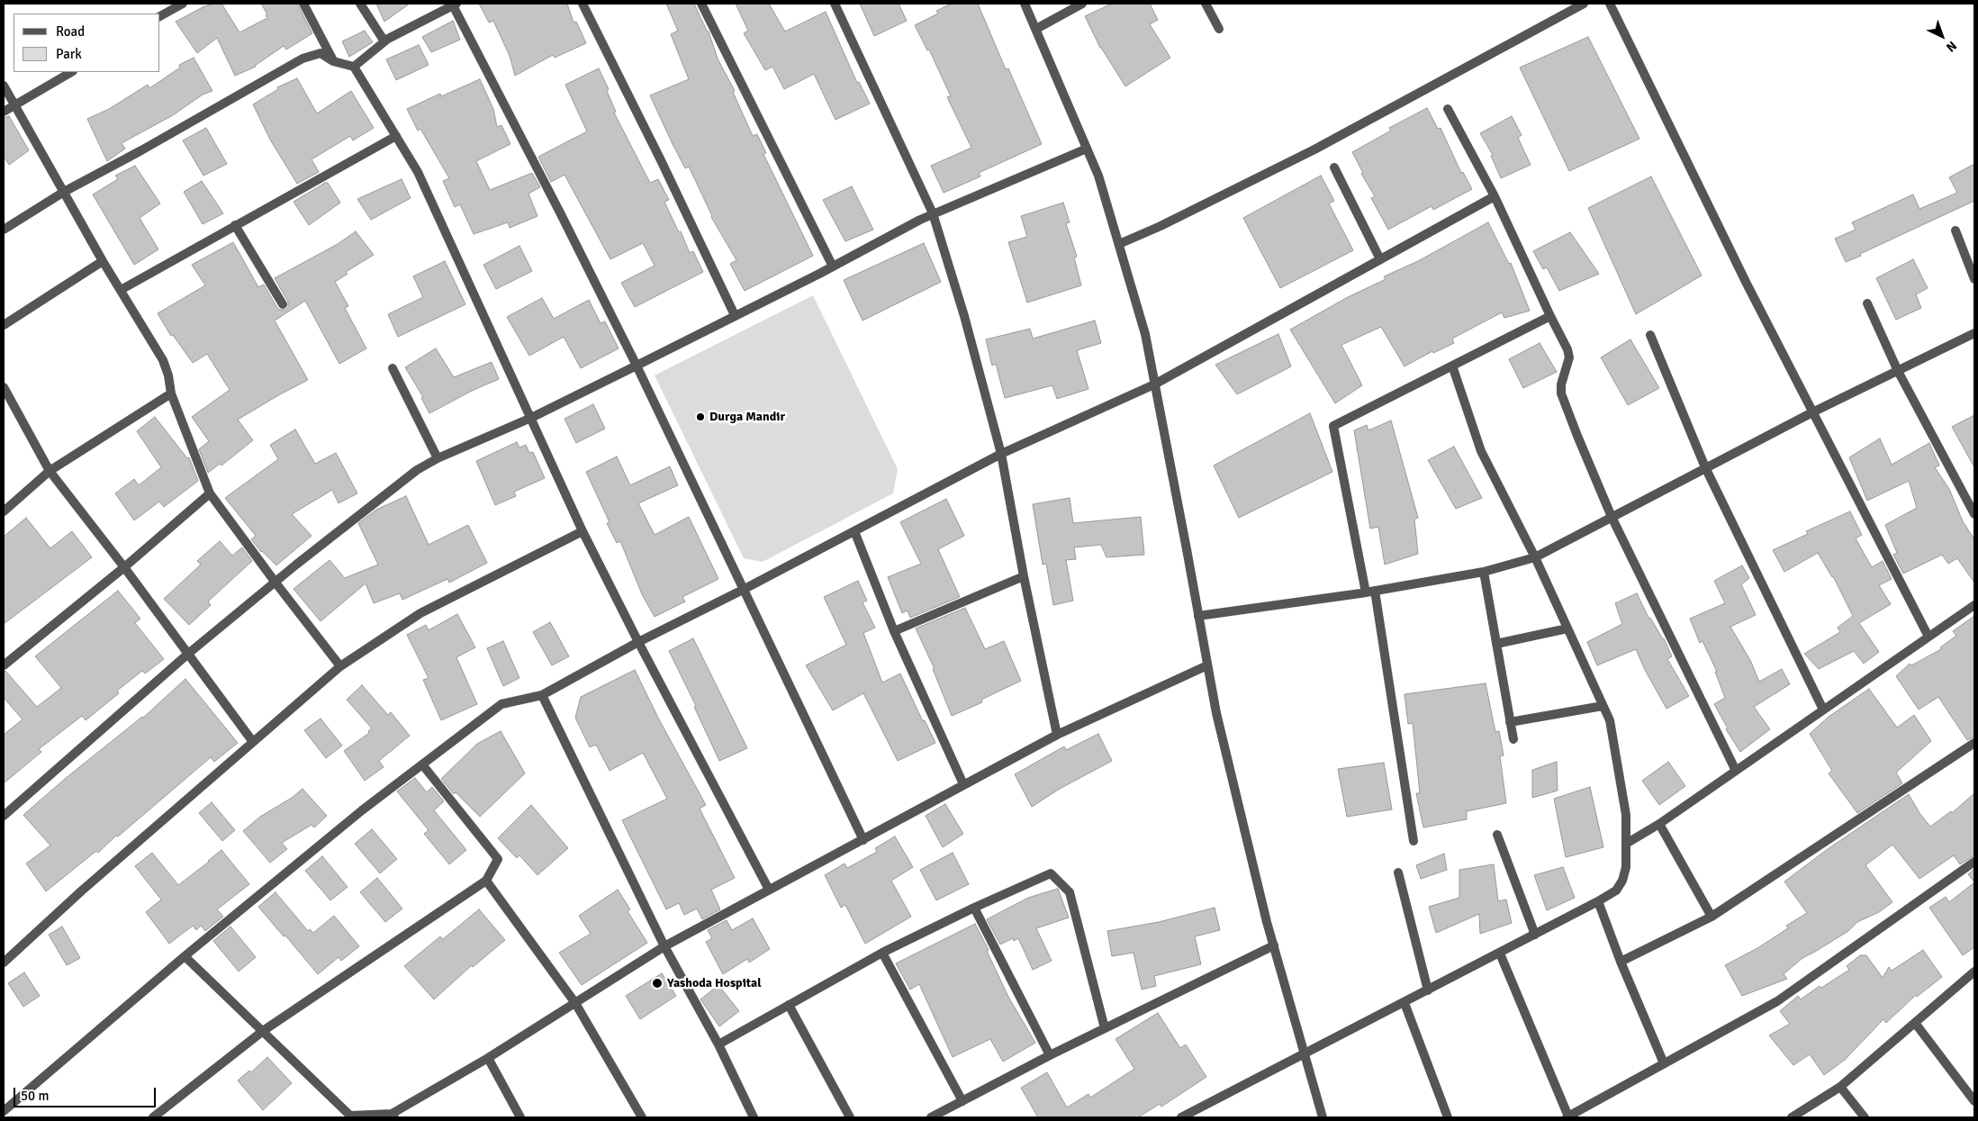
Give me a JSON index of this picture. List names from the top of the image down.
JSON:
{
  "places": ["Durga Mandir", "Yashoda Hospital"],
  "legend": ["Road", "Park"],
  "scale_bar": "50 m",
  "north": "bottom right"
}
